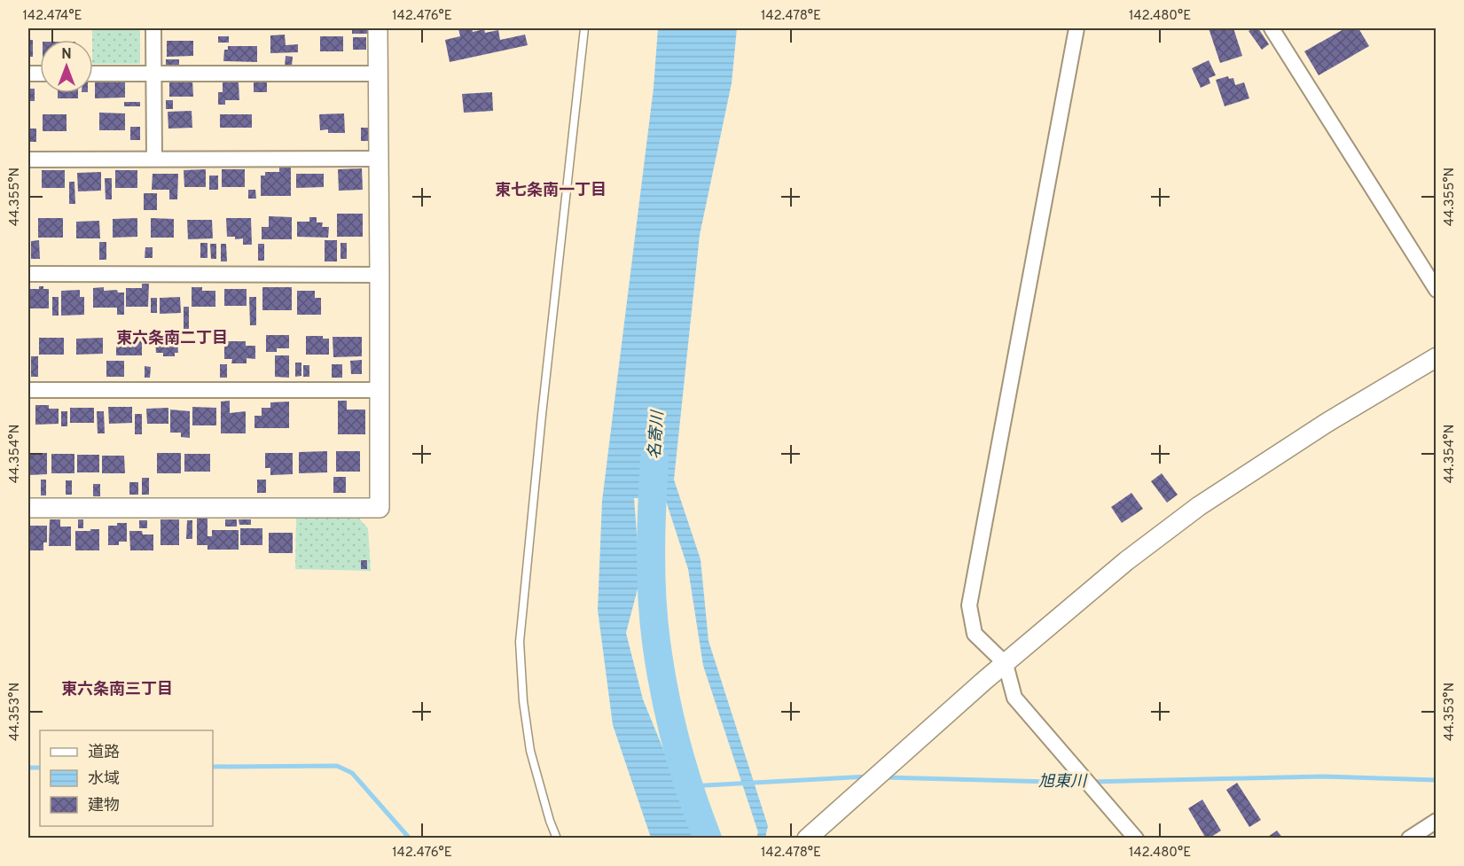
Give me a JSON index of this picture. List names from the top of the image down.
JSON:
{
  "districts": ["東七条南一丁目", "東六条南二丁目", "東六条南三丁目"],
  "water": ["名寄川", "旭東川"],
  "legend": ["道路", "水域", "建物"],
  "north": "top",
  "coordinates": [
    "142.474°E",
    "142.476°E",
    "142.478°E",
    "142.480°E",
    "44.355°N",
    "44.354°N",
    "44.353°N"
  ]
}
